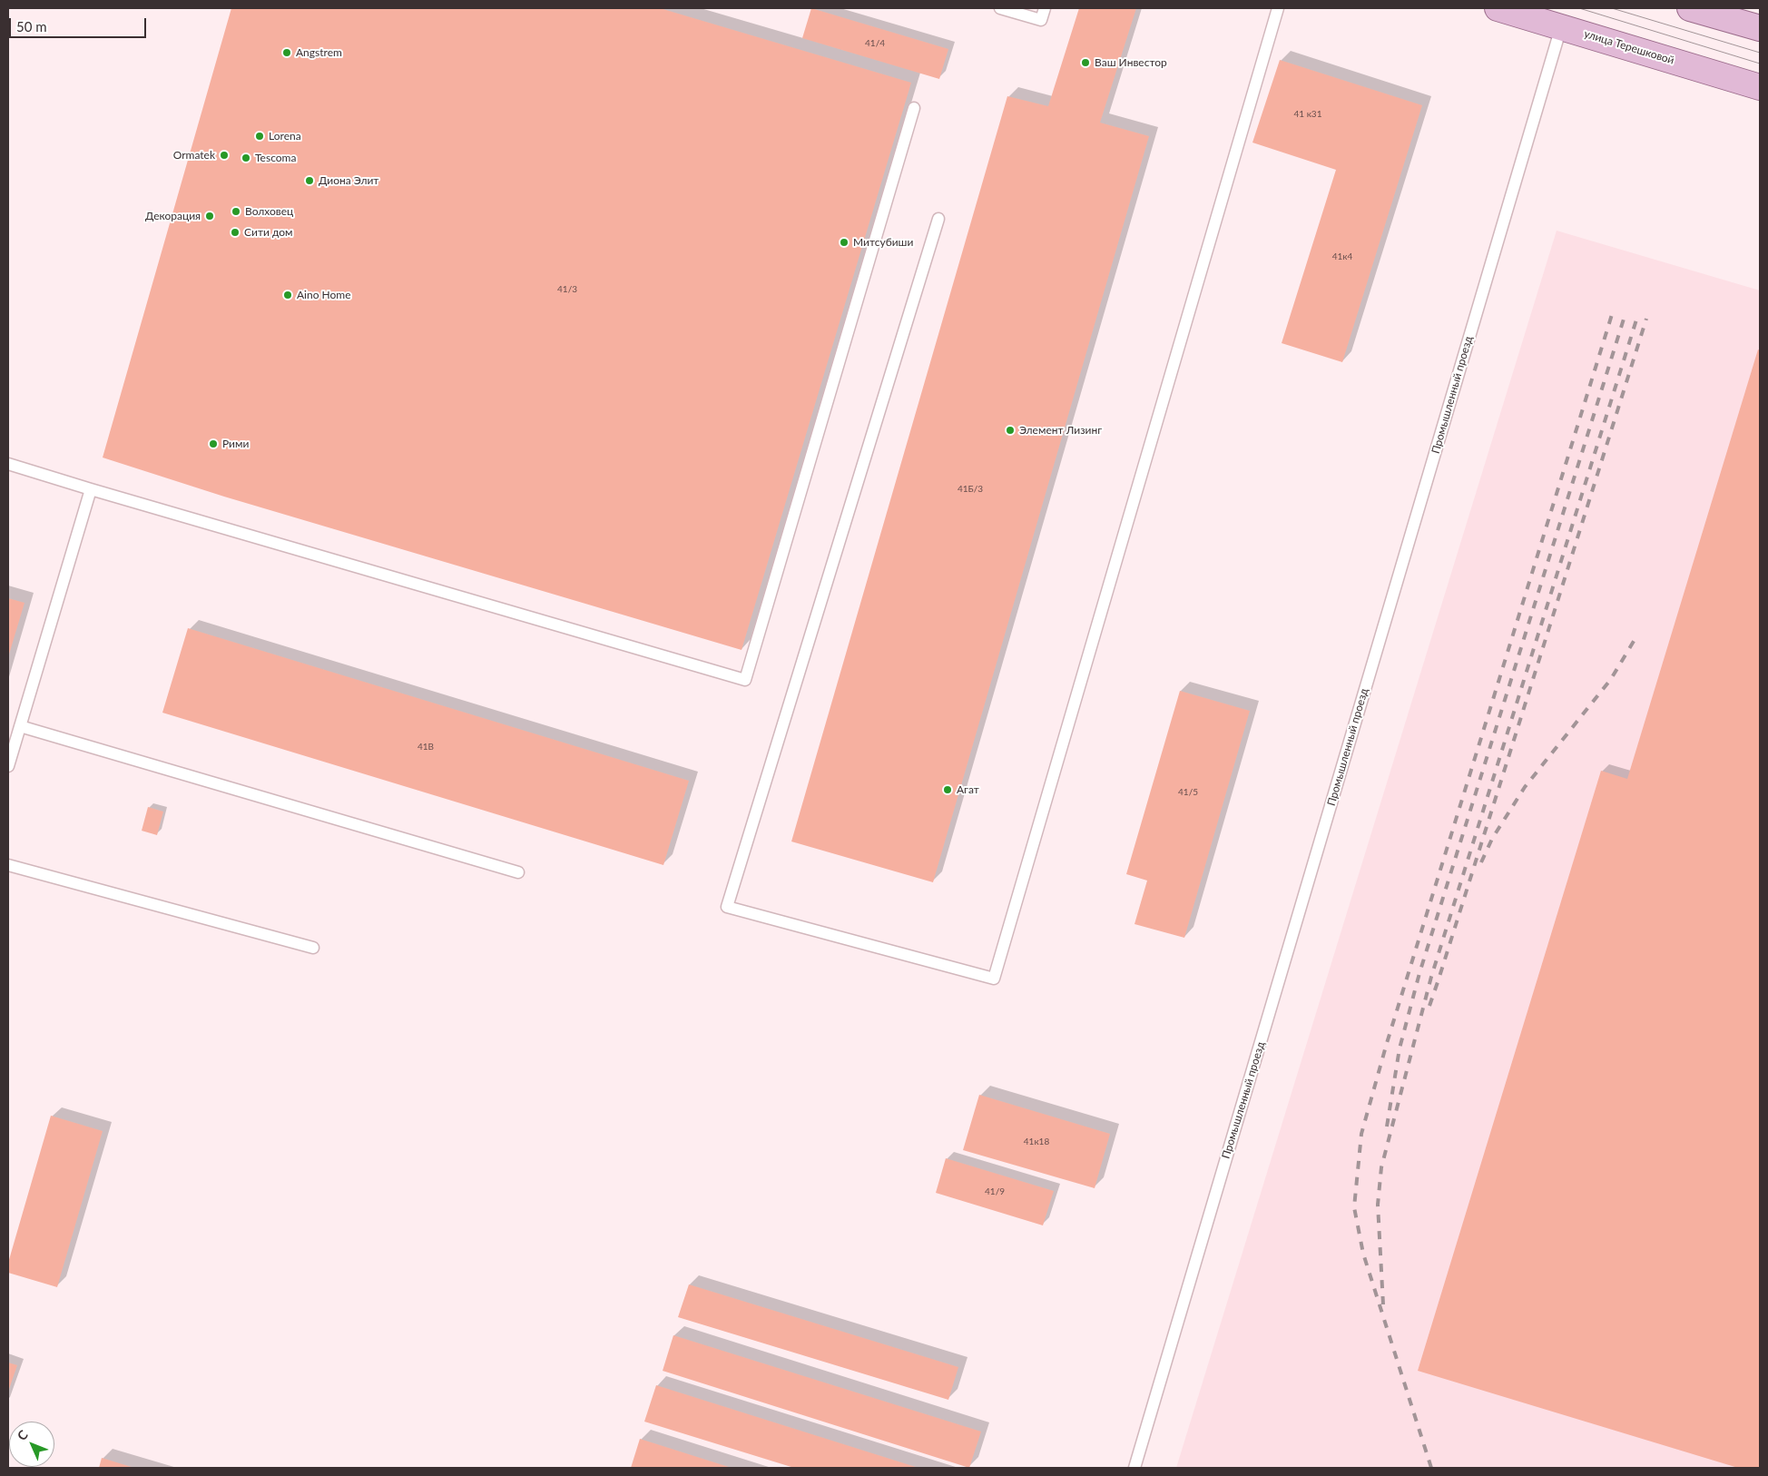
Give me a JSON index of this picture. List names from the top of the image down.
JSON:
{
  "streets": {
    "main road": ["улица Терешковой"],
    "lane": ["Промышленный проезд"]
  },
  "crossings": [
    ["улица Терешковой", "Промышленный проезд"]
  ],
  "places": [
    "Angstrem",
    "Ваш Инвестор",
    "Lorena",
    "Ormatek",
    "Tescoma",
    "Диона Элит",
    "Волховец",
    "Декорация",
    "Сити дом",
    "Митсубиши",
    "Aino Home",
    "Элемент Лизинг",
    "Рими",
    "Агат"
  ],
  "house_numbers": [
    "41/4",
    "41 к31",
    "41к4",
    "41/3",
    "41Б/3",
    "41В",
    "41/5",
    "41к18",
    "41/9"
  ],
  "scale_bar": "50 m",
  "north": "top left"
}
